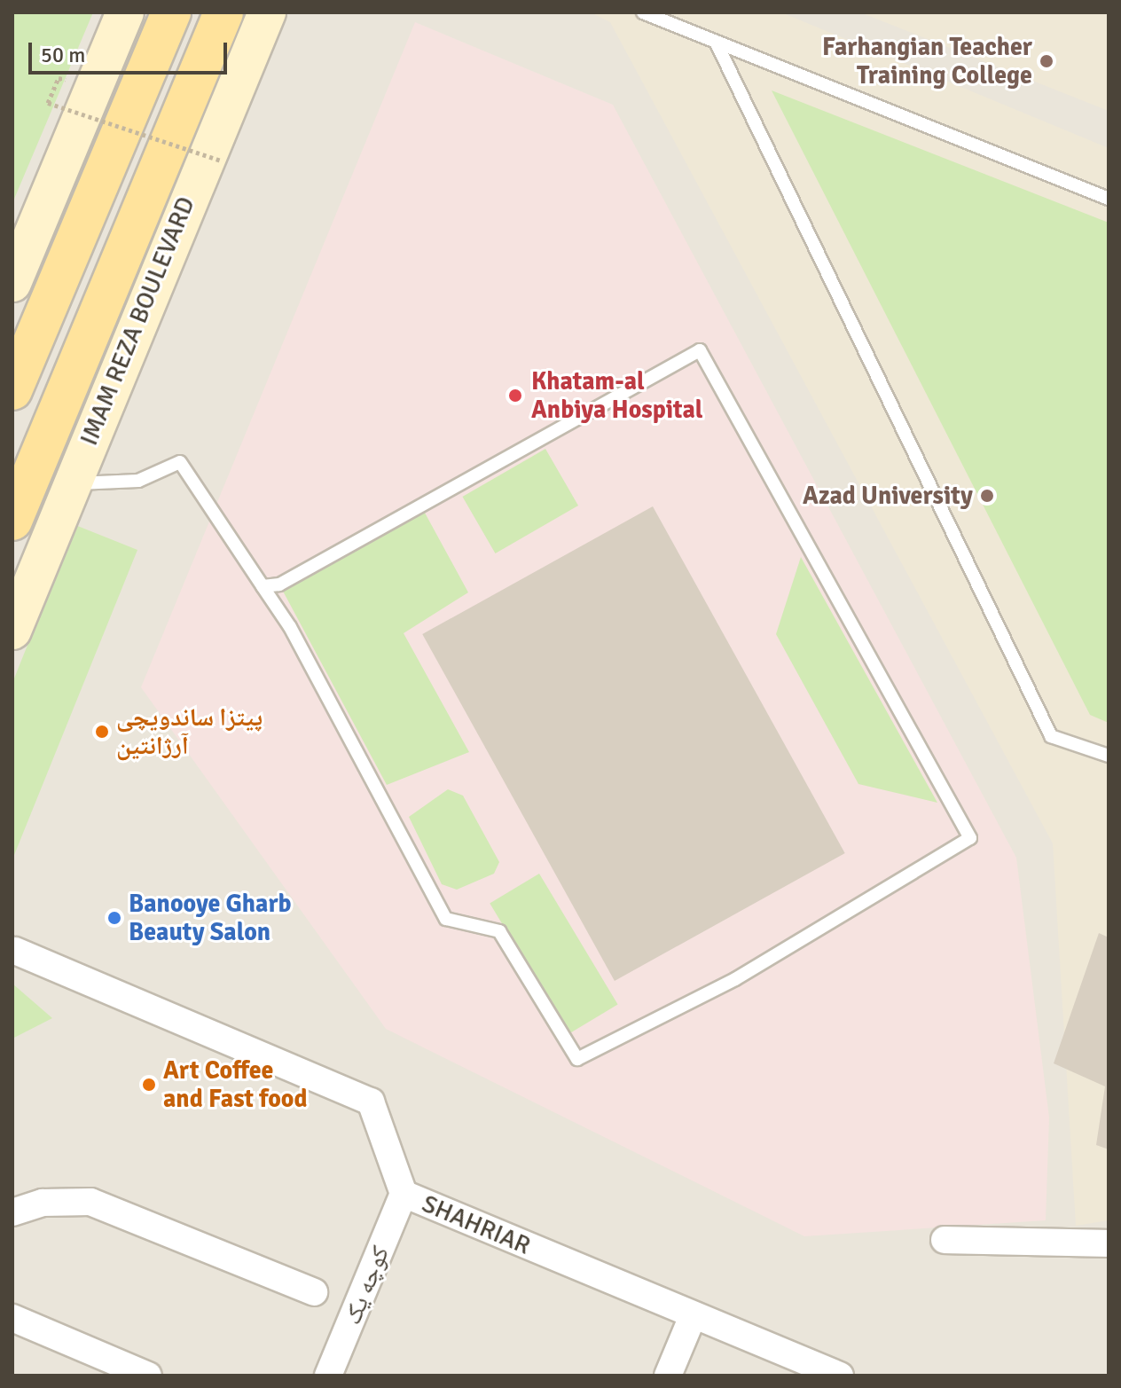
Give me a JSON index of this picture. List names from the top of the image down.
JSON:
{
  "streets": {
    "main road": ["IMAM REZA BOULEVARD"],
    "street": ["SHAHRIAR", "کوچه یک"]
  },
  "crossings": [
    ["SHAHRIAR", "کوچه یک"]
  ],
  "places": [
    "Farhangian Teacher Training College",
    "Khatam-al Anbiya Hospital",
    "Azad University",
    "پیتزا ساندویچی آرژانتین",
    "Banooye Gharb Beauty Salon",
    "Art Coffee and Fast food"
  ],
  "scale_bar": "50 m"
}
